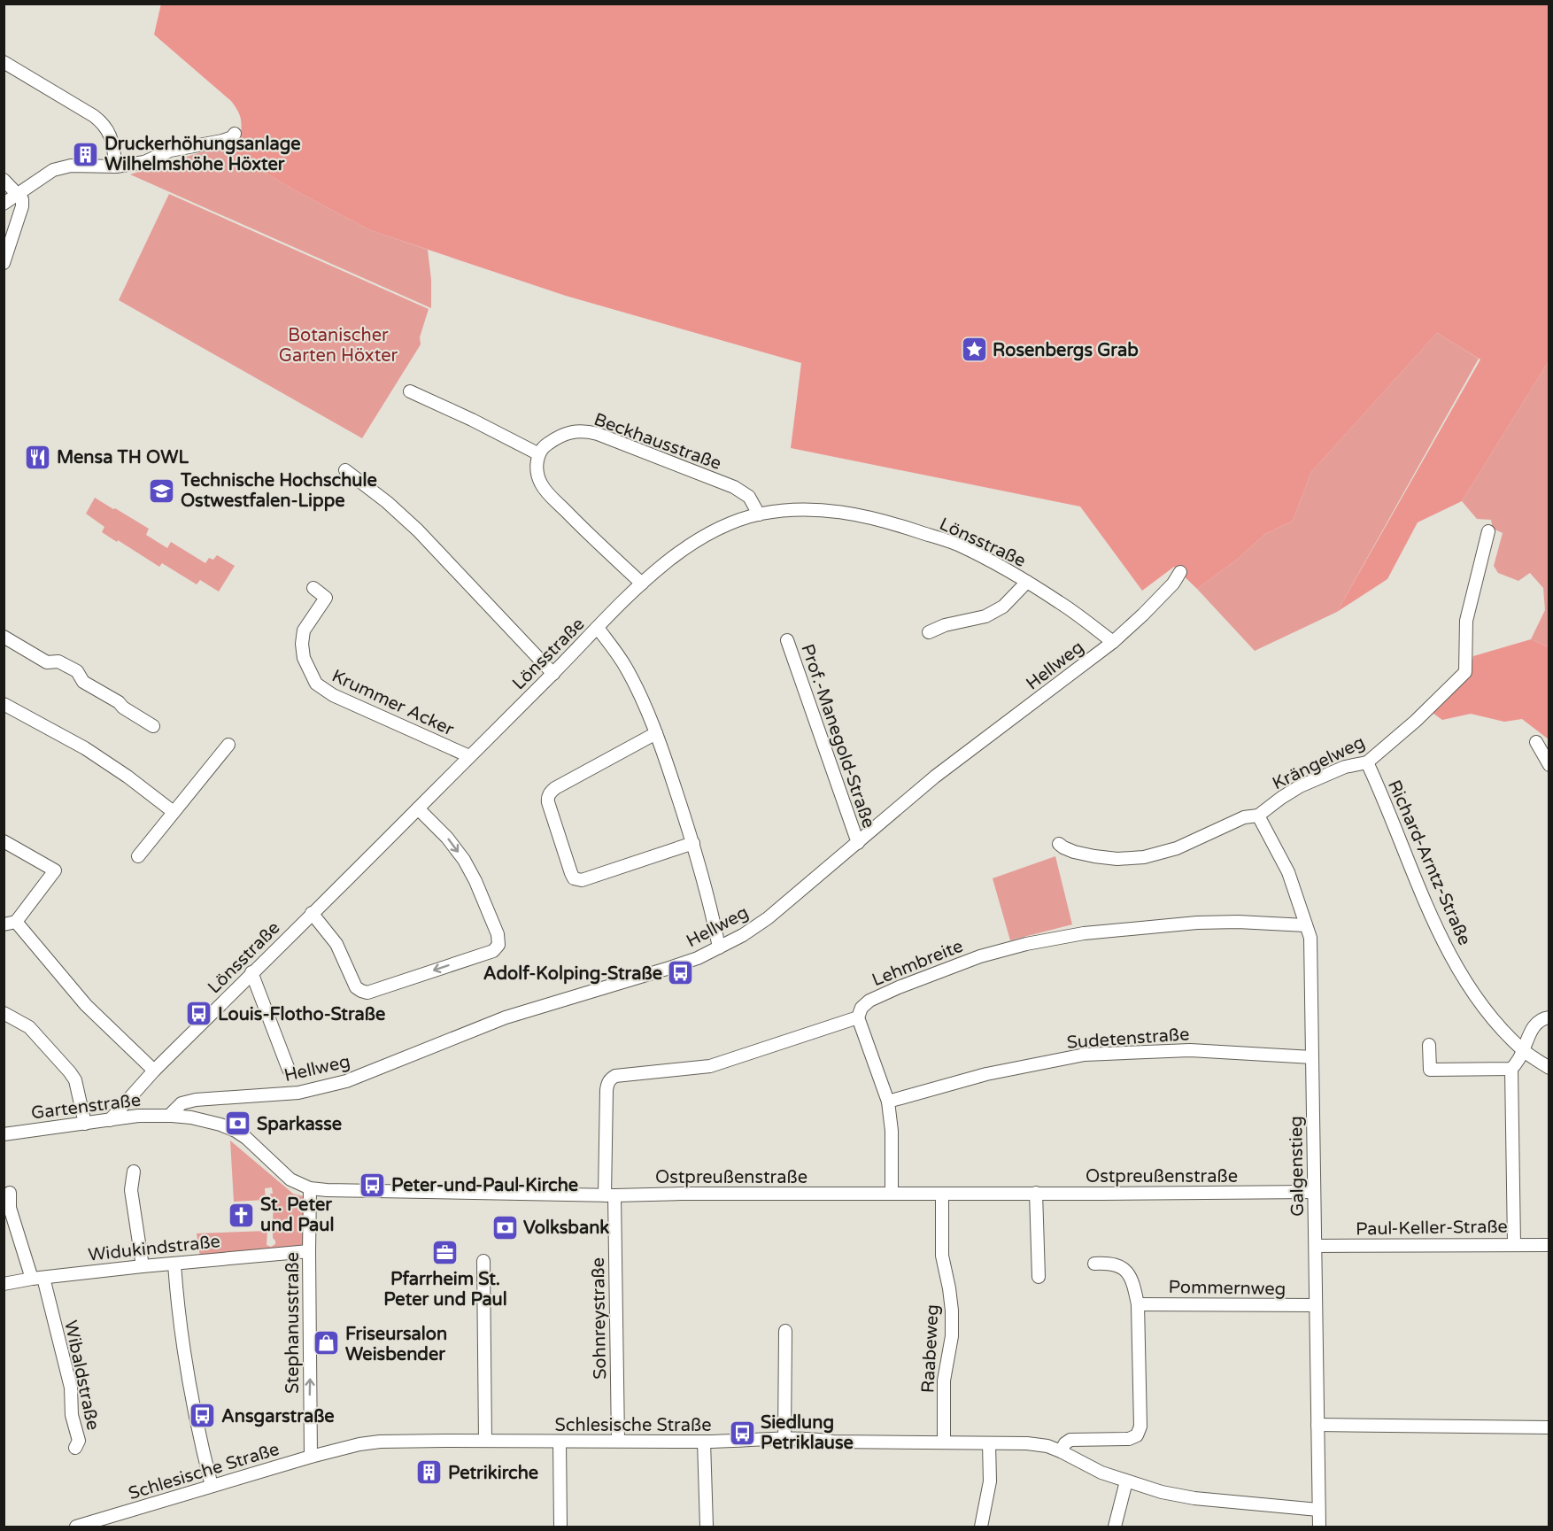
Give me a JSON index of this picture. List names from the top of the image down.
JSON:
{
  "streets": {
    "street": [
      "Beckhausstraße",
      "Lönsstraße",
      "Hellweg",
      "Krummer Acker",
      "Prof.-Manegold-Straße",
      "Krängelweg",
      "Richard-Arntz-Straße",
      "Lehmbreite",
      "Sudetenstraße",
      "Gartenstraße",
      "Galgenstieg",
      "Ostpreußenstraße",
      "Paul-Keller-Straße",
      "Widukindstraße",
      "Pommernweg",
      "Sohnreystraße",
      "Stephanusstraße",
      "Raabeweg",
      "Wibaldstraße",
      "Schlesische Straße"
    ]
  },
  "crossings": [
    ["Beckhausstraße", "Lönsstraße"],
    ["Lönsstraße", "Hellweg"],
    ["Lönsstraße", "Krummer Acker"],
    ["Lönsstraße", "Gartenstraße"],
    ["Hellweg", "Prof.-Manegold-Straße"],
    ["Hellweg", "Gartenstraße"],
    ["Hellweg", "Ostpreußenstraße"],
    ["Krängelweg", "Richard-Arntz-Straße"],
    ["Krängelweg", "Galgenstieg"],
    ["Lehmbreite", "Galgenstieg"],
    ["Sudetenstraße", "Galgenstieg"],
    ["Gartenstraße", "Ostpreußenstraße"],
    ["Galgenstieg", "Ostpreußenstraße"],
    ["Galgenstieg", "Paul-Keller-Straße"],
    ["Galgenstieg", "Pommernweg"],
    ["Galgenstieg", "Schlesische Straße"],
    ["Ostpreußenstraße", "Sohnreystraße"],
    ["Ostpreußenstraße", "Stephanusstraße"],
    ["Ostpreußenstraße", "Raabeweg"],
    ["Widukindstraße", "Stephanusstraße"],
    ["Widukindstraße", "Wibaldstraße"],
    ["Sohnreystraße", "Schlesische Straße"],
    ["Stephanusstraße", "Schlesische Straße"],
    ["Raabeweg", "Schlesische Straße"]
  ],
  "one_way": ["Stephanusstraße"],
  "parks": ["Botanischer Garten Höxter"],
  "places": {
    "building": ["Druckerhöhungsanlage Wilhelmshöhe Höxter", "Petrikirche"],
    "place": ["Rosenbergs Grab"],
    "restaurant": ["Mensa TH OWL"],
    "school or university": ["Technische Hochschule Ostwestfalen-Lippe"],
    "bus stop": [
      "Adolf-Kolping-Straße",
      "Louis-Flotho-Straße",
      "Peter-und-Paul-Kirche",
      "Ansgarstraße",
      "Siedlung Petriklause"
    ],
    "bank": ["Sparkasse", "Volksbank"],
    "church": ["St. Peter und Paul"],
    "office": ["Pfarrheim St. Peter und Paul"],
    "shop": ["Friseursalon Weisbender"]
  }
}
